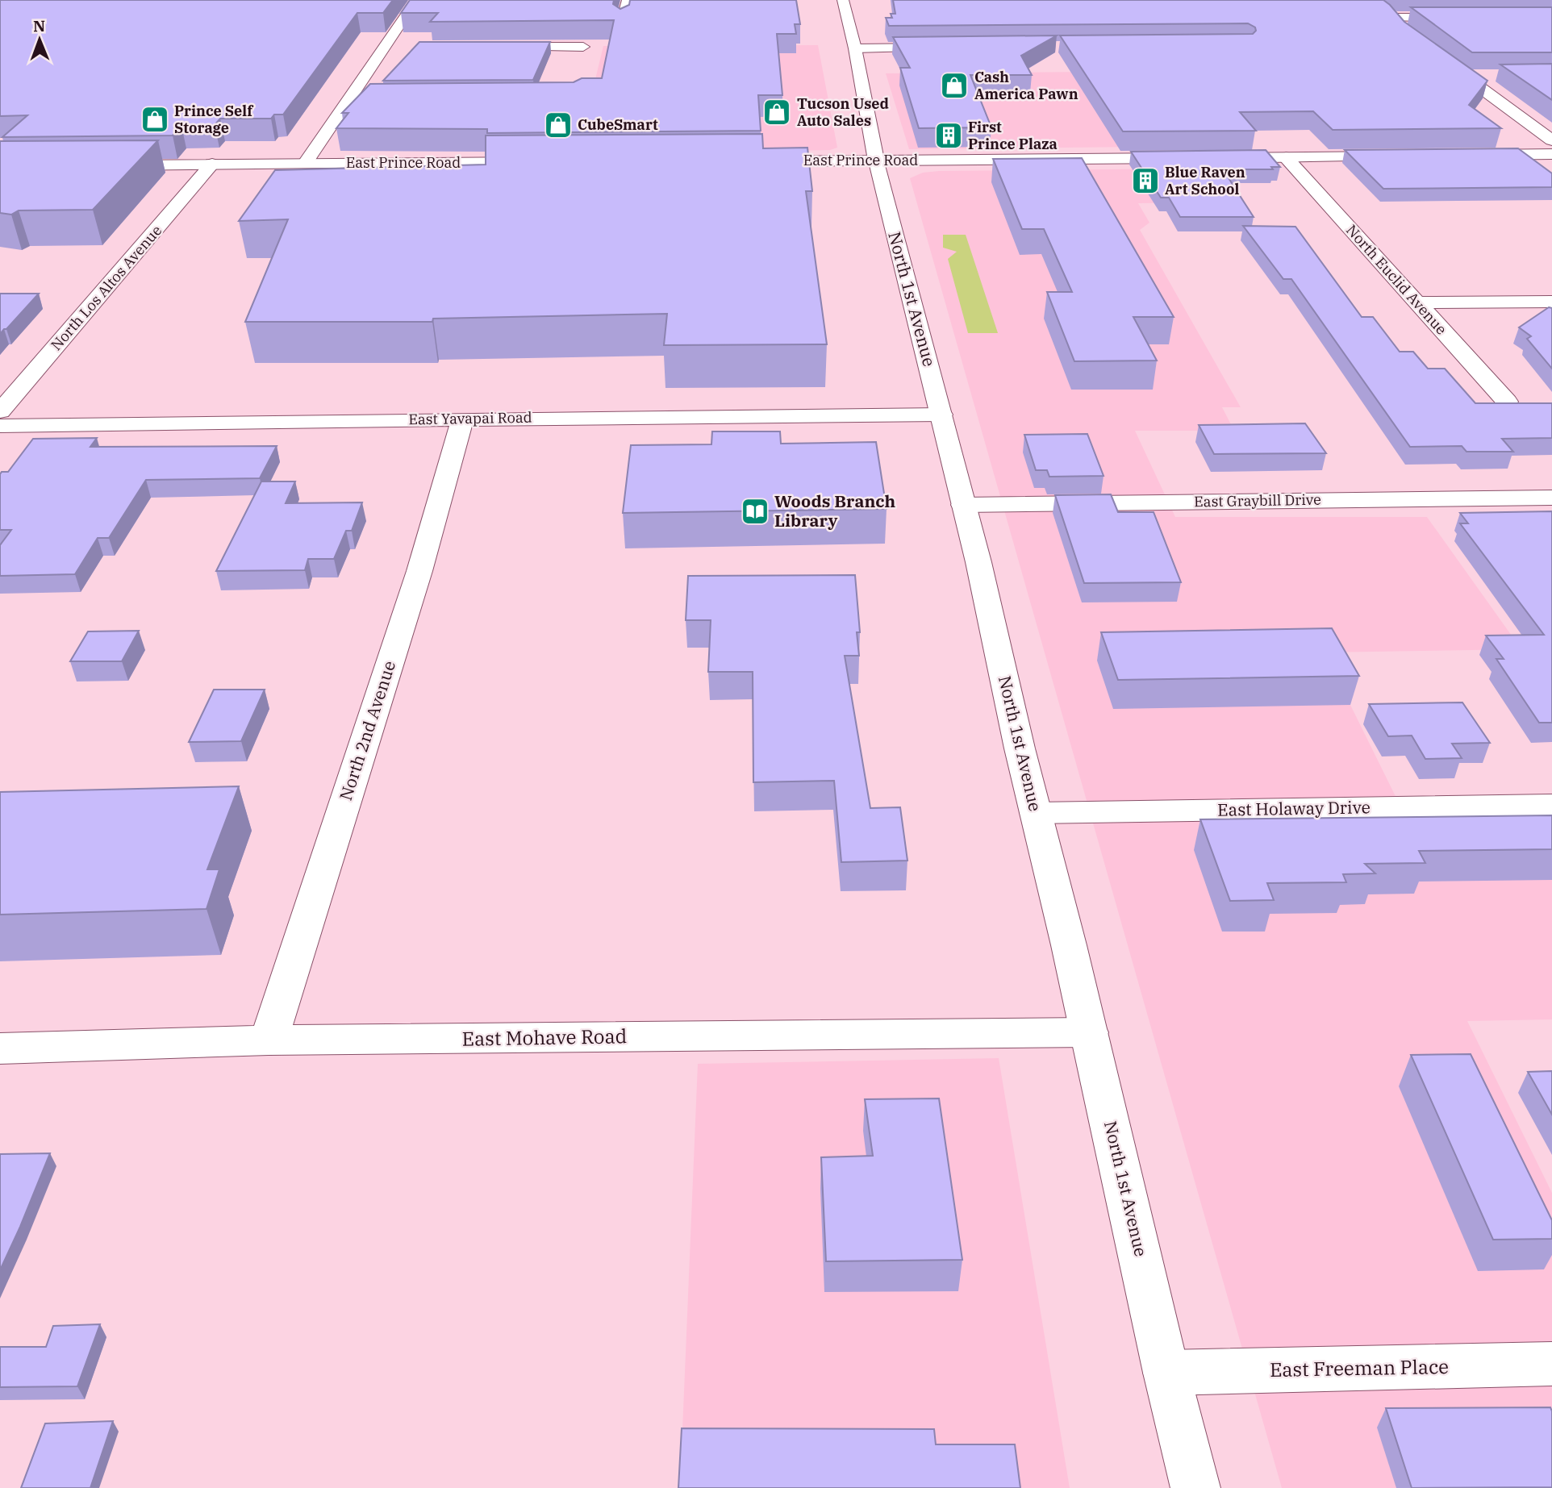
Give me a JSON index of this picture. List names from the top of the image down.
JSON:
{
  "streets": {
    "street": [
      "East Prince Road",
      "North Euclid Avenue",
      "North Los Altos Avenue",
      "North 1st Avenue",
      "East Yavapai Road",
      "East Graybill Drive",
      "North 2nd Avenue",
      "East Holaway Drive",
      "East Mohave Road",
      "East Freeman Place"
    ]
  },
  "crossings": [
    ["East Prince Road", "North Los Altos Avenue"],
    ["East Prince Road", "North 1st Avenue"],
    ["North 1st Avenue", "East Yavapai Road"],
    ["North 1st Avenue", "East Graybill Drive"],
    ["North 1st Avenue", "East Holaway Drive"],
    ["North 1st Avenue", "East Mohave Road"],
    ["North 1st Avenue", "East Freeman Place"],
    ["East Yavapai Road", "North 2nd Avenue"],
    ["North 2nd Avenue", "East Mohave Road"]
  ],
  "places": {
    "shop": [
      "Cash America Pawn",
      "Tucson Used Auto Sales",
      "Prince Self Storage",
      "CubeSmart"
    ],
    "building": ["First Prince Plaza", "Blue Raven Art School"],
    "library": ["Woods Branch Library"]
  },
  "north": "top"
}
